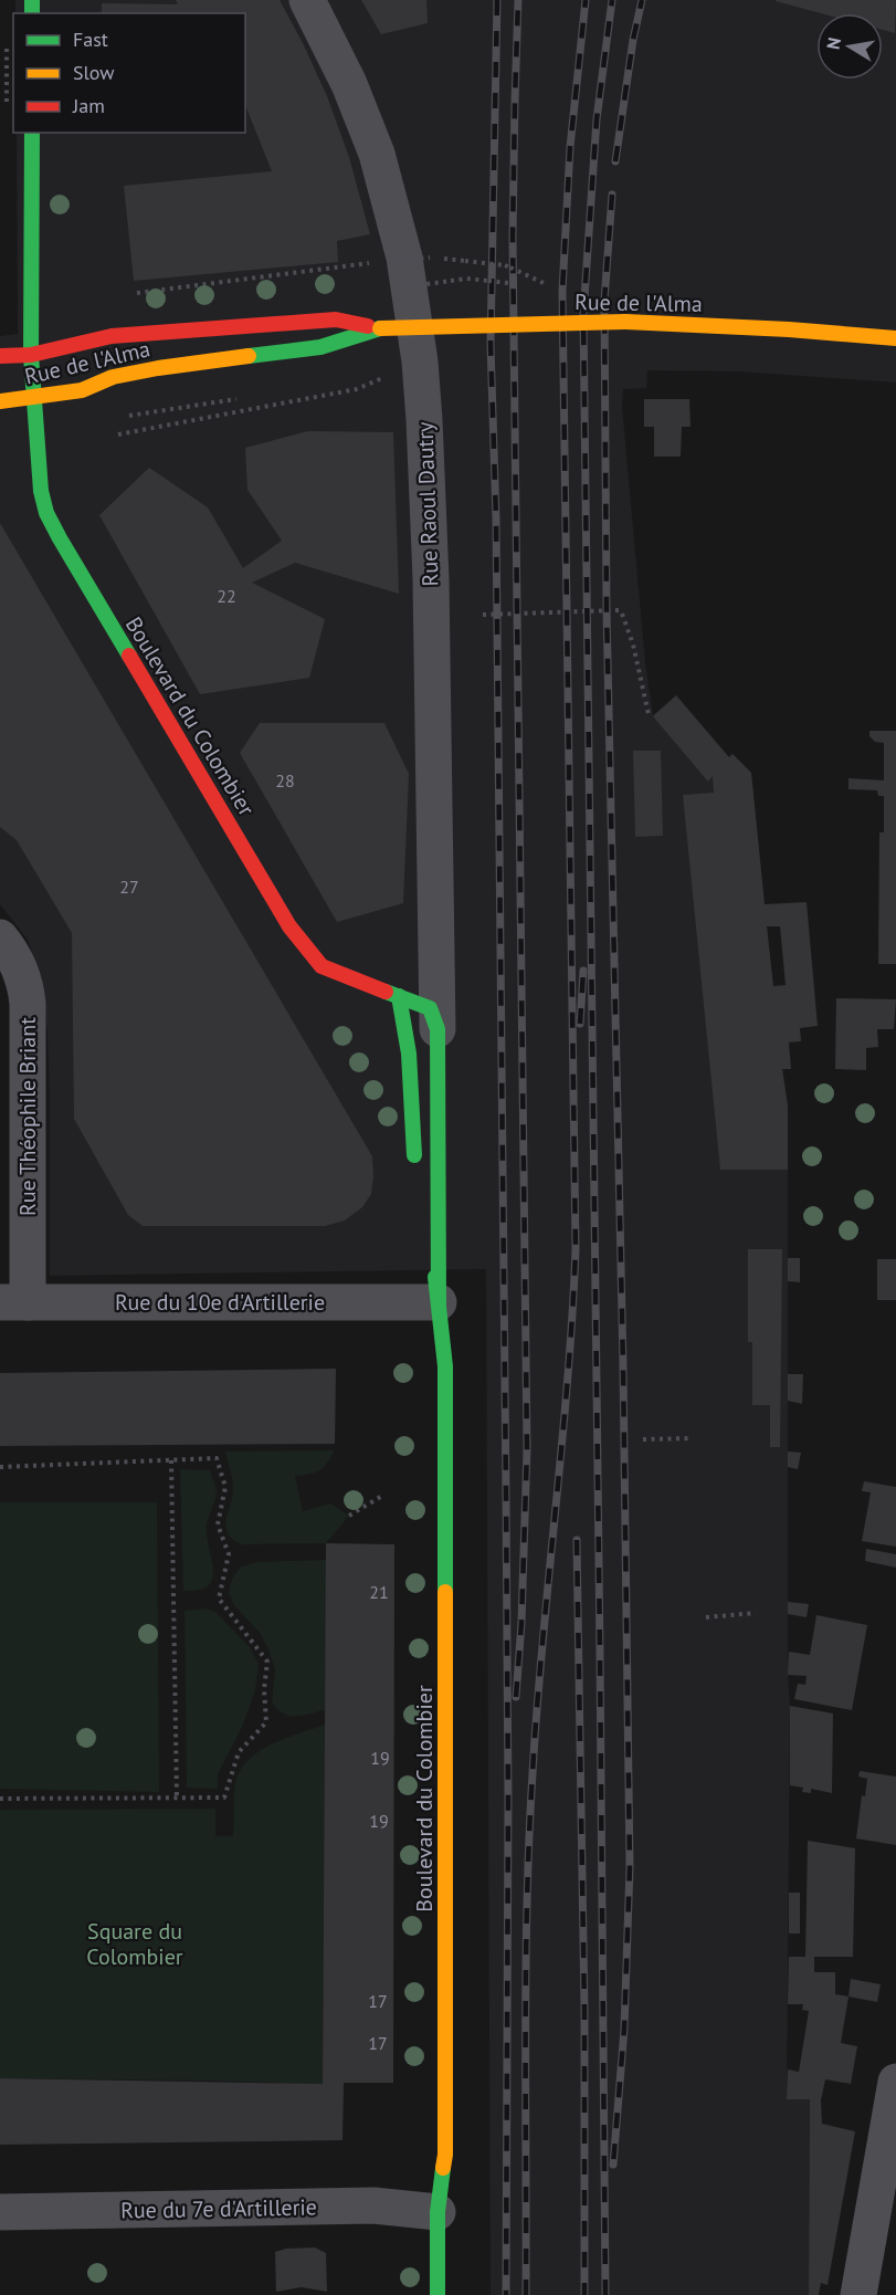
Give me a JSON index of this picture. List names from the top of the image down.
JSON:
{
  "streets": {
    "main road": ["Rue de l'Alma", "Boulevard du Colombier"],
    "street": [
      "Rue Raoul Dautry",
      "Rue Théophile Briant",
      "Rue du 10e d'Artillerie",
      "Rue du 7e d'Artillerie"
    ]
  },
  "crossings": [
    ["Rue de l'Alma", "Boulevard du Colombier"],
    ["Rue Raoul Dautry", "Boulevard du Colombier"],
    ["Boulevard du Colombier", "Rue du 10e d'Artillerie"],
    ["Boulevard du Colombier", "Rue du 7e d'Artillerie"],
    ["Rue Théophile Briant", "Rue du 10e d'Artillerie"]
  ],
  "parks": ["Square du Colombier"],
  "house_numbers": [
    "22",
    "28",
    "27",
    "21",
    "19",
    "19",
    "17",
    "17"
  ],
  "legend": ["Fast", "Slow", "Jam"],
  "north": "left"
}
